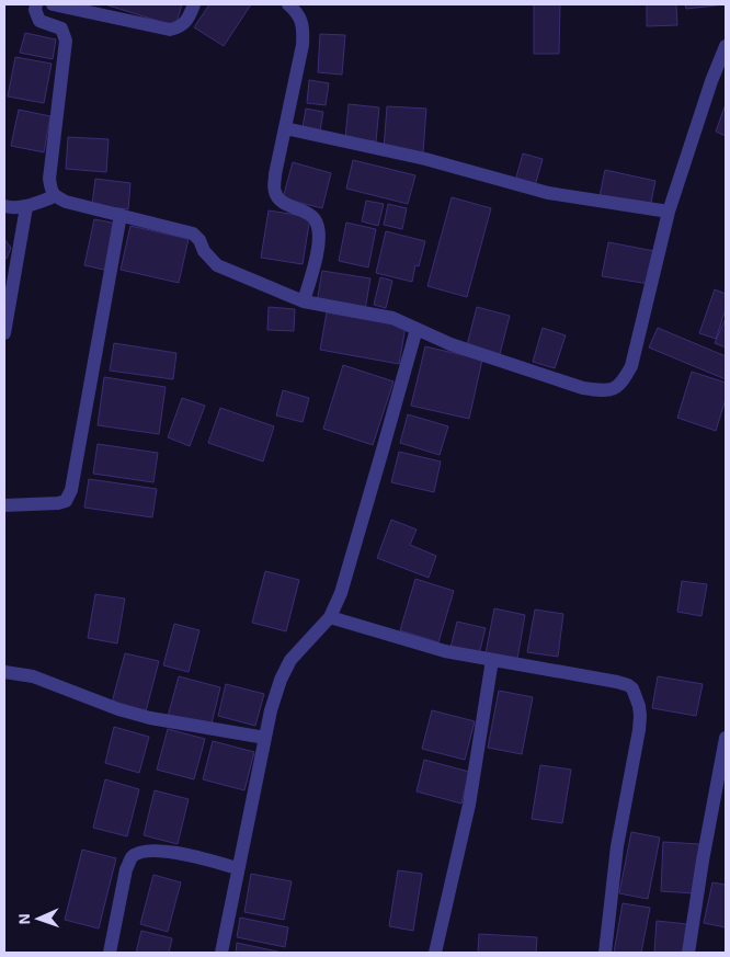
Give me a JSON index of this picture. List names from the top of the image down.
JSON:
{
  "north": "left"
}
